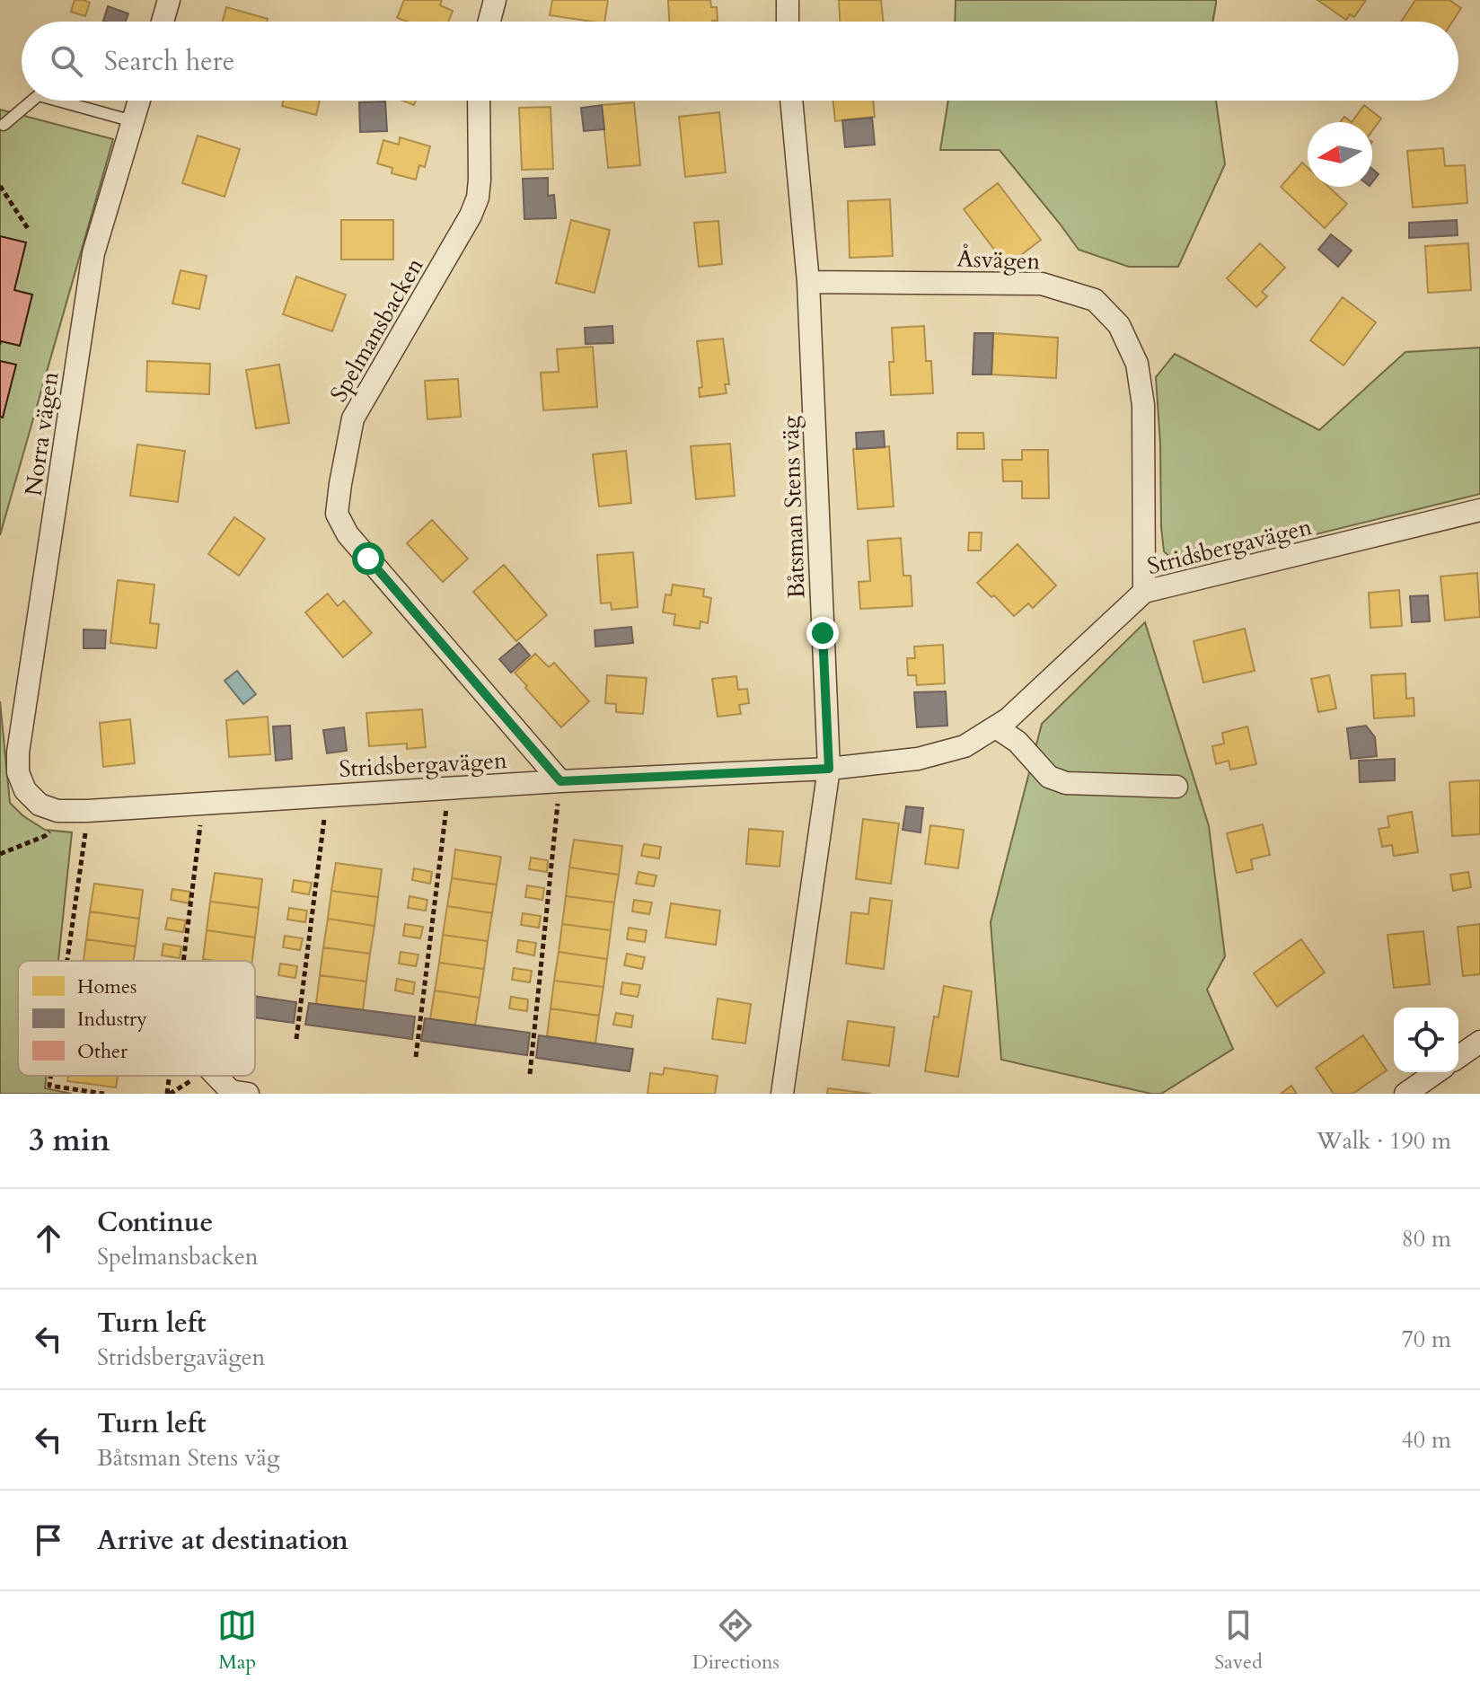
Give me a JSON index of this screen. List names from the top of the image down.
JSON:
{
  "streets": {
    "street": [
      "Åsvägen",
      "Spelmansbacken",
      "Norra vägen",
      "Båtsman Stens väg",
      "Stridsbergavägen"
    ]
  },
  "crossings": [
    ["Åsvägen", "Båtsman Stens väg"],
    ["Åsvägen", "Stridsbergavägen"],
    ["Spelmansbacken", "Stridsbergavägen"],
    ["Norra vägen", "Stridsbergavägen"],
    ["Båtsman Stens väg", "Stridsbergavägen"]
  ],
  "legend": ["Homes", "Industry", "Other"],
  "north": "left",
  "page": {
    "search": "Search here",
    "heading": ["3 min", "Walk · 190 m"],
    "list": [
      ["Continue", "Spelmansbacken", "80 m"],
      ["Turn left", "Stridsbergavägen", "70 m"],
      ["Turn left", "Båtsman Stens väg", "40 m"],
      "Arrive at destination"
    ],
    "nav": ["Map", "Directions", "Saved"]
  }
}
